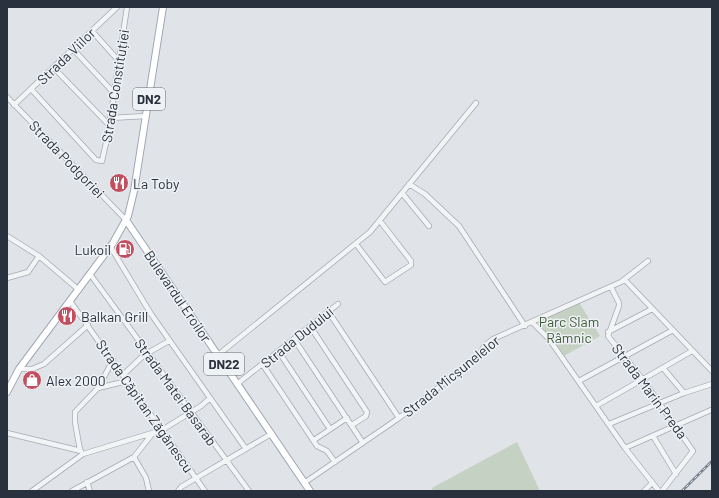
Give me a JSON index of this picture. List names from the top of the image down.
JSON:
{
  "streets": {
    "main road": ["DN2", "Bulevardul Eroilor", "DN22"],
    "street": [
      "Strada Viilor",
      "Strada Constituției",
      "Strada Podgoriei",
      "Strada Dudului",
      "Strada Micșunelelor",
      "Strada Marin Preda",
      "Strada Matei Basarab",
      "Strada Căpitan Zăgănescu"
    ]
  },
  "crossings": [
    ["Strada Viilor", "Strada Constituției"],
    ["Strada Viilor", "Strada Podgoriei"],
    ["DN2", "Strada Podgoriei"],
    ["DN2", "Bulevardul Eroilor"],
    ["DN2", "Strada Matei Basarab"],
    ["DN2", "Strada Căpitan Zăgănescu"],
    ["Strada Podgoriei", "Bulevardul Eroilor"],
    ["Bulevardul Eroilor", "Strada Dudului"],
    ["Bulevardul Eroilor", "Strada Micșunelelor"]
  ],
  "parks": ["Parc Slam Râmnic"],
  "places": {
    "restaurant": ["La Toby", "Balkan Grill"],
    "fuel station": ["Lukoil"],
    "shop": ["Alex 2000"]
  }
}
